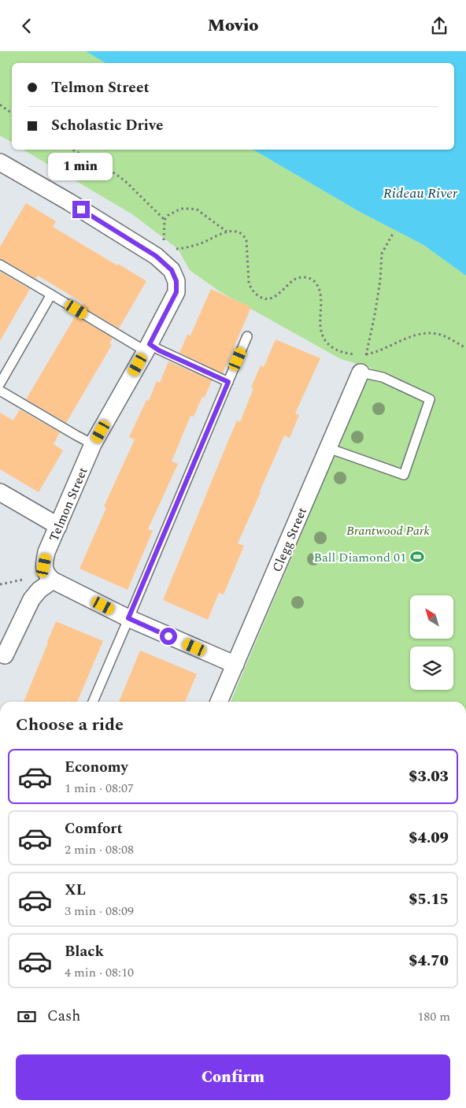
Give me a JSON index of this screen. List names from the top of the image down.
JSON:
{
  "streets": {
    "street": ["Telmon Street", "Clegg Street"]
  },
  "water": ["Rideau River"],
  "parks": ["Brantwood Park"],
  "places": {
    "sports": ["Ball Diamond 01"]
  },
  "north": "top left",
  "page": {
    "header": "Movio",
    "banner": ["Telmon Street", "Scholastic Drive"],
    "bubble": "1 min",
    "heading": "Choose a ride",
    "list": [
      {
        "name": "Economy",
        "note": "1 min · 08:07",
        "value": "$3.03"
      },
      {
        "name": "Comfort",
        "note": "2 min · 08:08",
        "value": "$4.09"
      },
      {
        "name": "XL",
        "note": "3 min · 08:09",
        "value": "$5.15"
      },
      {
        "name": "Black",
        "note": "4 min · 08:10",
        "value": "$4.70"
      }
    ],
    "pay": ["Cash", "180 m"],
    "buttons": "Confirm"
  }
}
